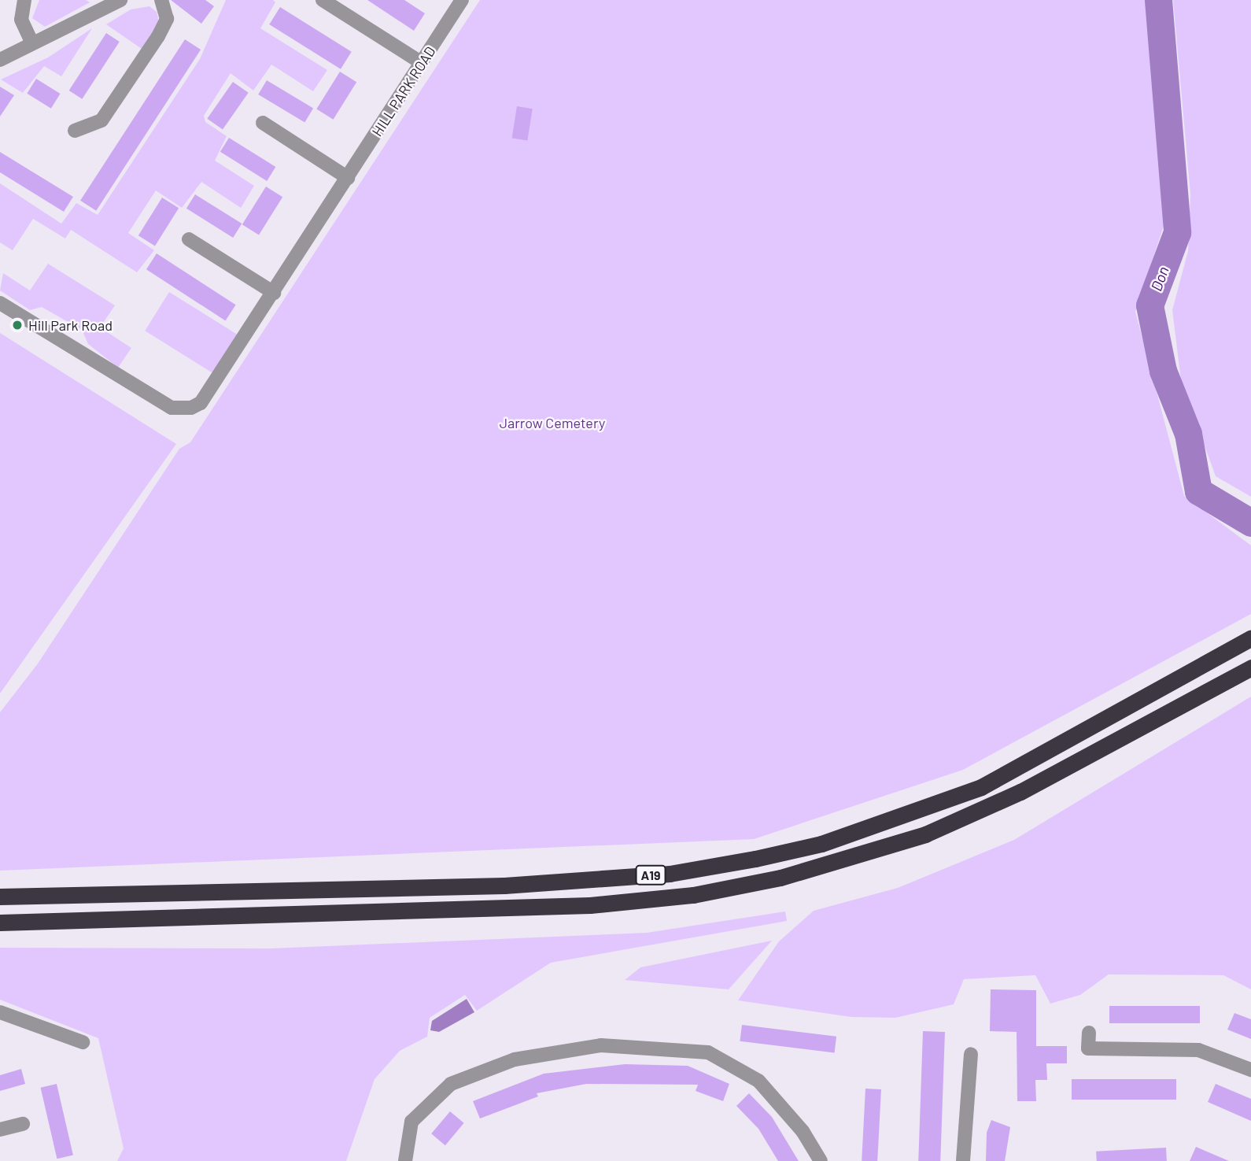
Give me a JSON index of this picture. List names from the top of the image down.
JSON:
{
  "streets": {
    "highway": ["A19"],
    "street": ["HILL PARK ROAD"]
  },
  "water": ["Don"],
  "parks": ["Jarrow Cemetery"],
  "places": ["Hill Park Road"]
}
